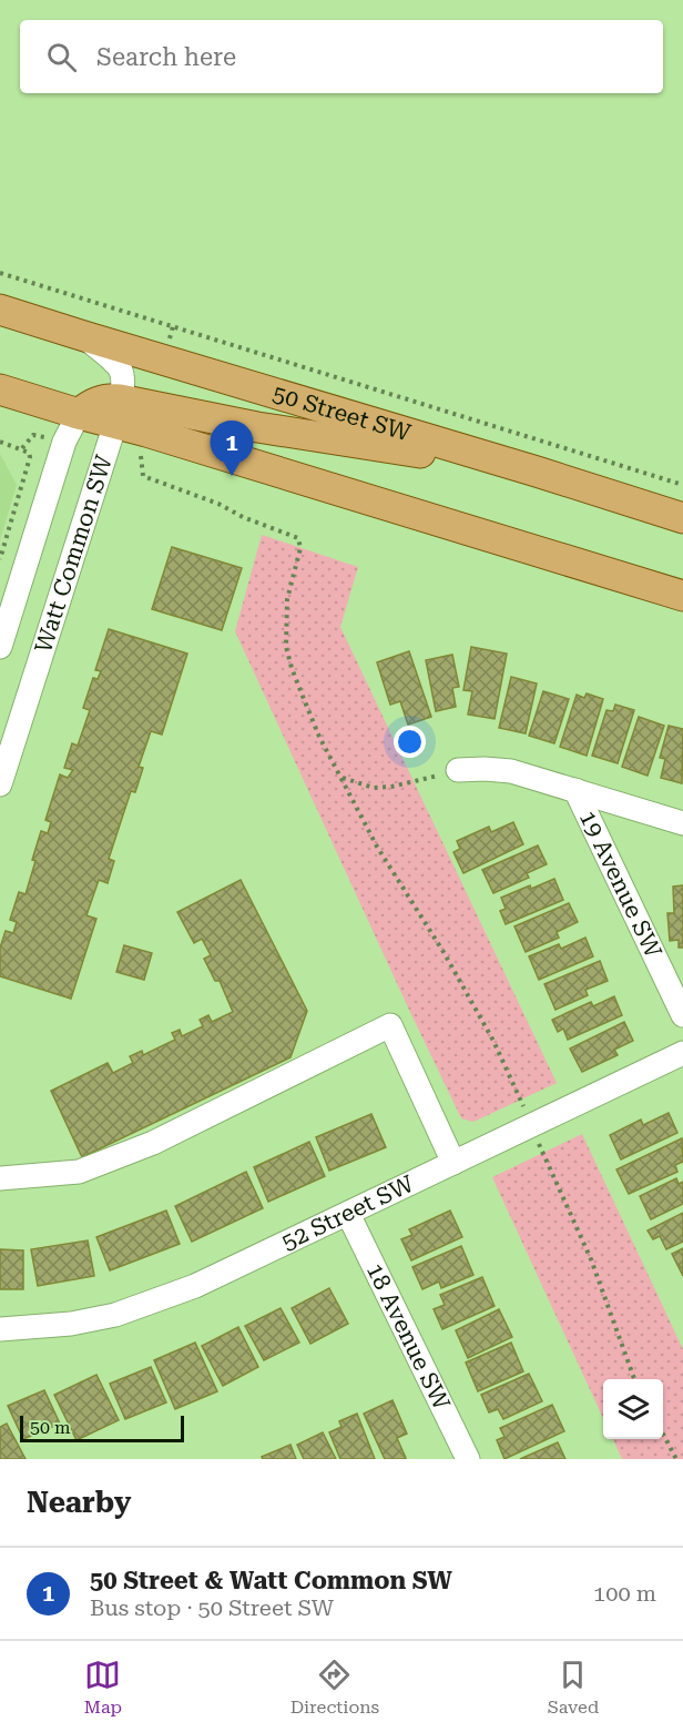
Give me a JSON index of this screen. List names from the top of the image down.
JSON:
{
  "streets": {
    "main road": ["50 Street SW"],
    "street": [
      "Watt Common SW",
      "19 Avenue SW",
      "52 Street SW",
      "18 Avenue SW"
    ]
  },
  "crossings": [
    ["50 Street SW", "Watt Common SW"],
    ["52 Street SW", "18 Avenue SW"]
  ],
  "scale_bar": "50 m",
  "page": {
    "search": "Search here",
    "pins": "1",
    "scale": "50 m",
    "heading": "Nearby",
    "list": [
      {
        "mark": "1",
        "name": "50 Street & Watt Common SW",
        "note": "Bus stop · 50 Street SW",
        "value": "100 m"
      }
    ],
    "nav": ["Map", "Directions", "Saved"]
  }
}
